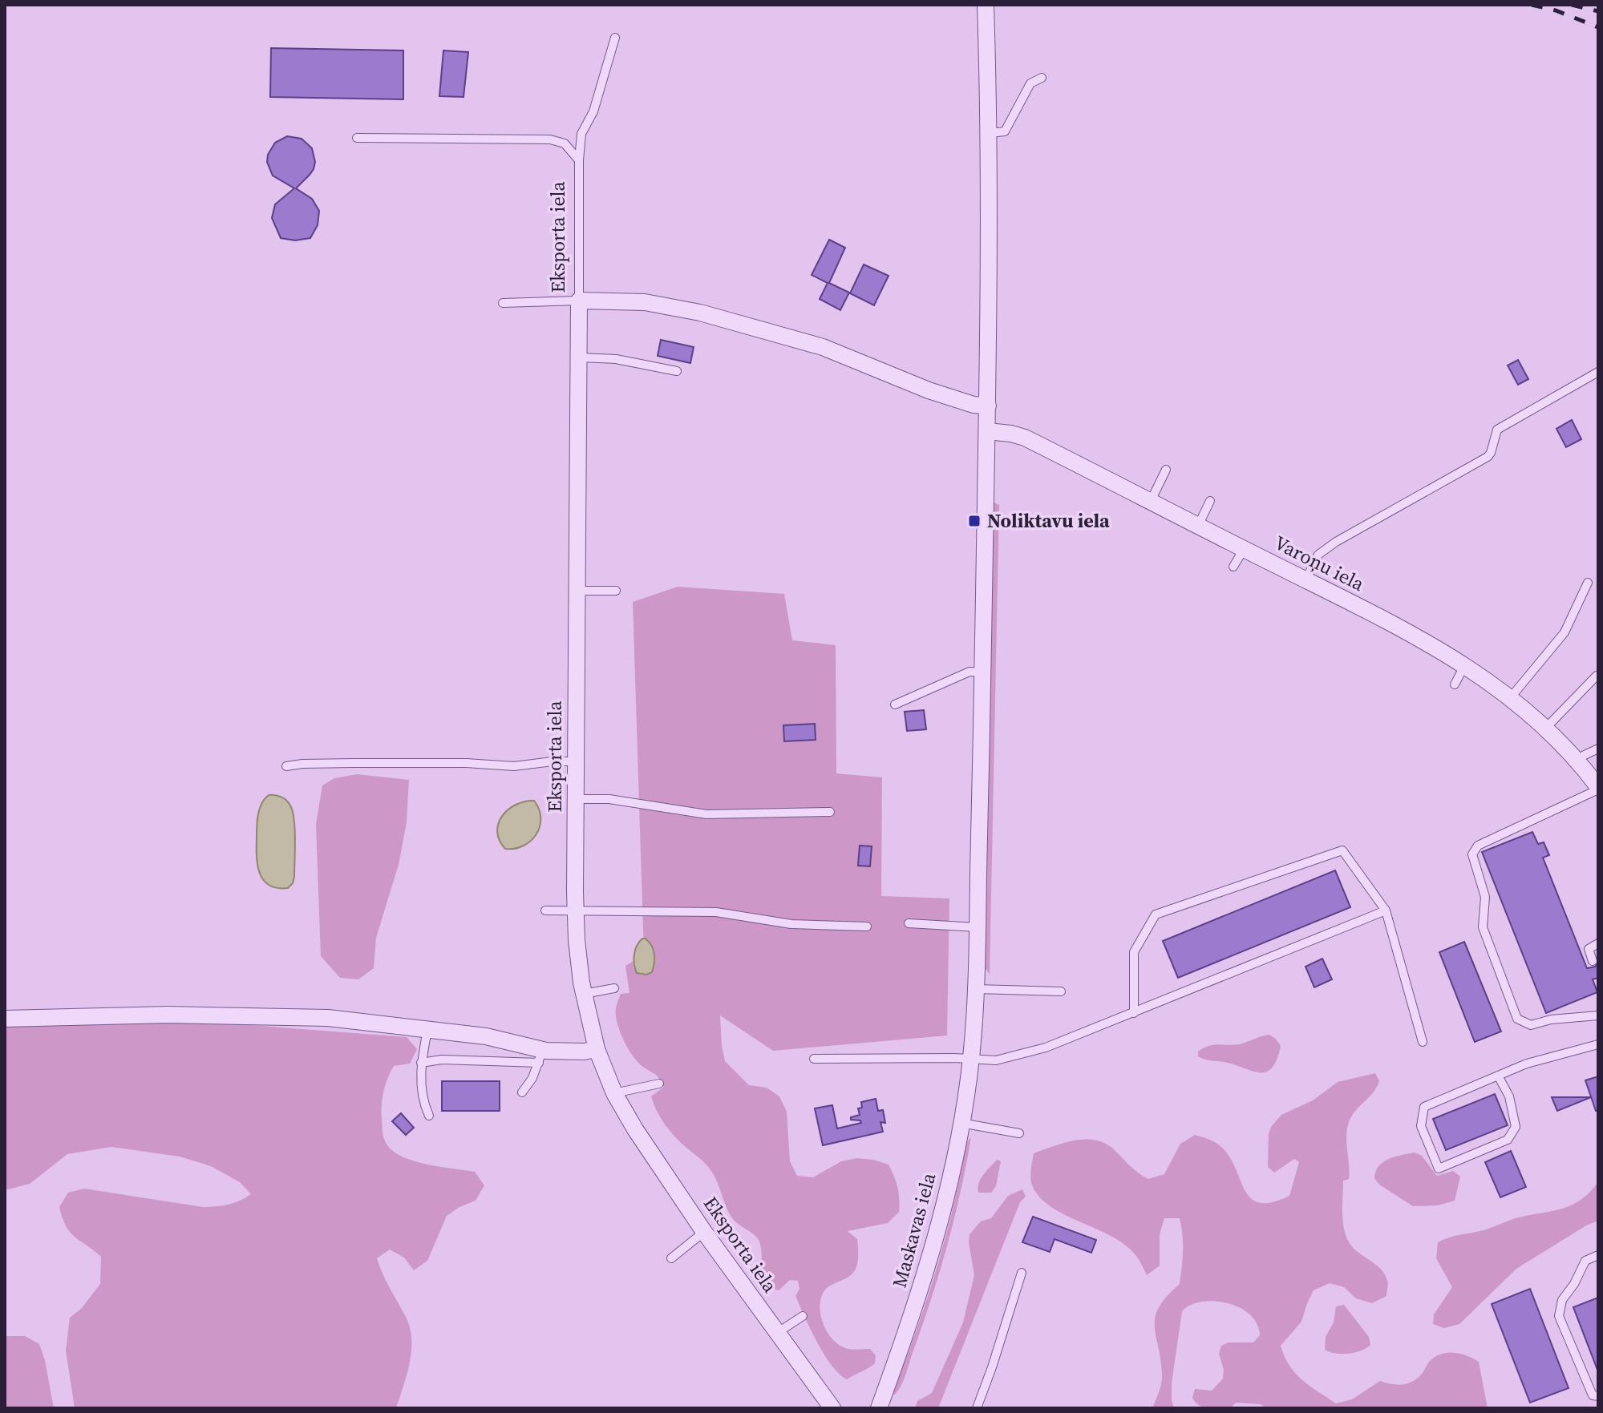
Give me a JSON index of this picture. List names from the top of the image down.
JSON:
{
  "streets": {
    "street": ["Eksporta iela", "Varoņu iela", "Maskavas iela"]
  },
  "places": {
    "transit": ["Noliktavu iela"]
  }
}
